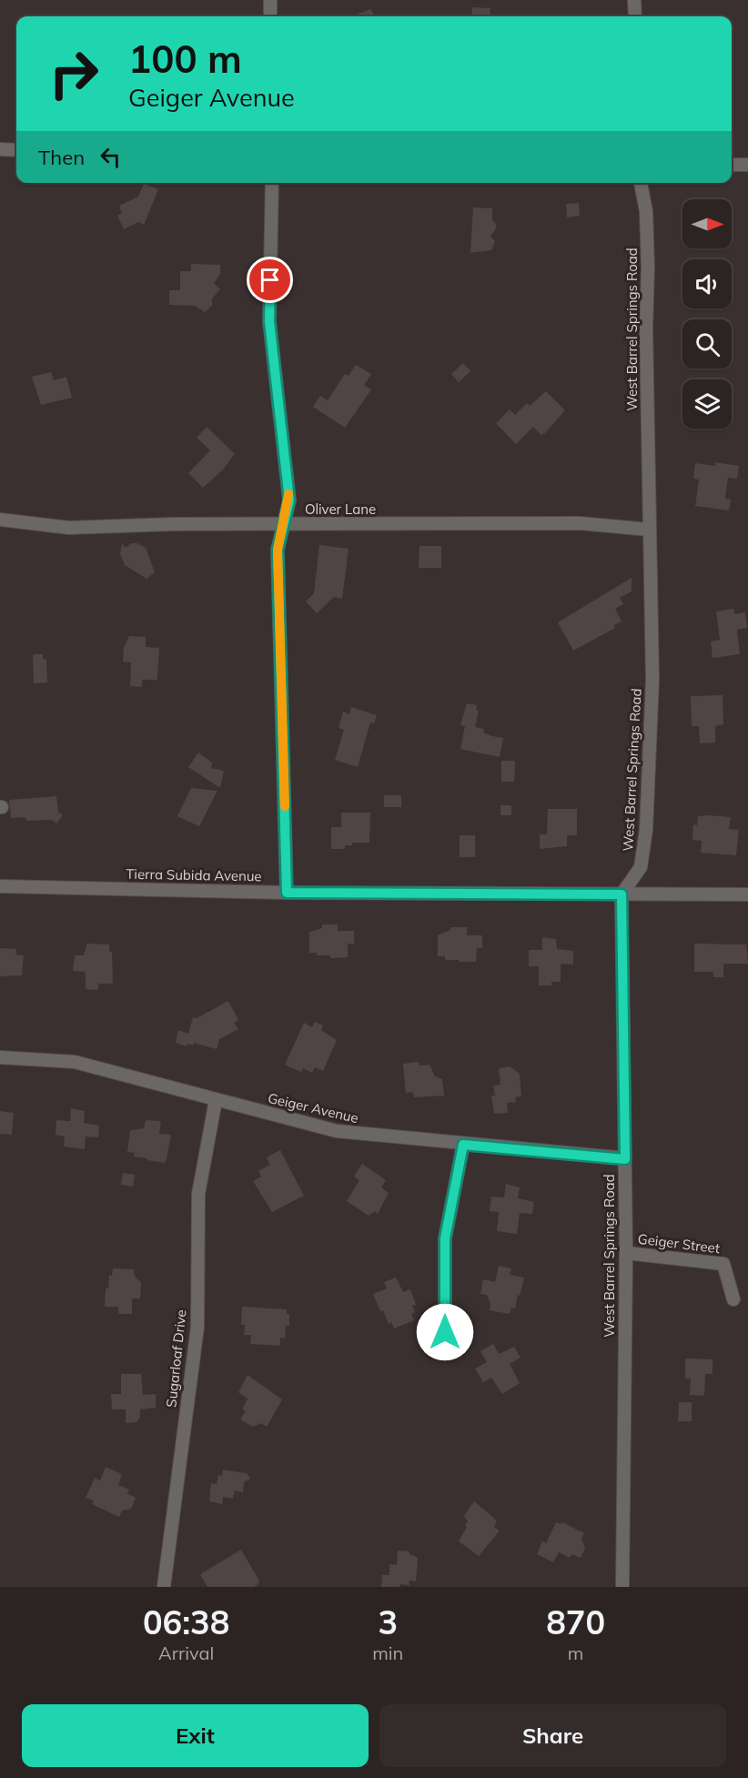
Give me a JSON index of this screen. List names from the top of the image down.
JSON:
{
  "streets": {
    "street": [
      "West Barrel Springs Road",
      "Oliver Lane",
      "Tierra Subida Avenue",
      "Geiger Avenue",
      "Geiger Street",
      "Sugarloaf Drive"
    ]
  },
  "crossings": [
    ["West Barrel Springs Road", "Oliver Lane"],
    ["West Barrel Springs Road", "Tierra Subida Avenue"],
    ["West Barrel Springs Road", "Geiger Avenue"],
    ["West Barrel Springs Road", "Geiger Street"],
    ["Geiger Avenue", "Sugarloaf Drive"]
  ],
  "north": "right",
  "page": {
    "turn": ["100 m", "Geiger Avenue"],
    "then": "Then",
    "eta": [
      "06:38",
      "Arrival",
      "3",
      "min",
      "870",
      "m"
    ],
    "buttons": ["Exit", "Share"]
  }
}
